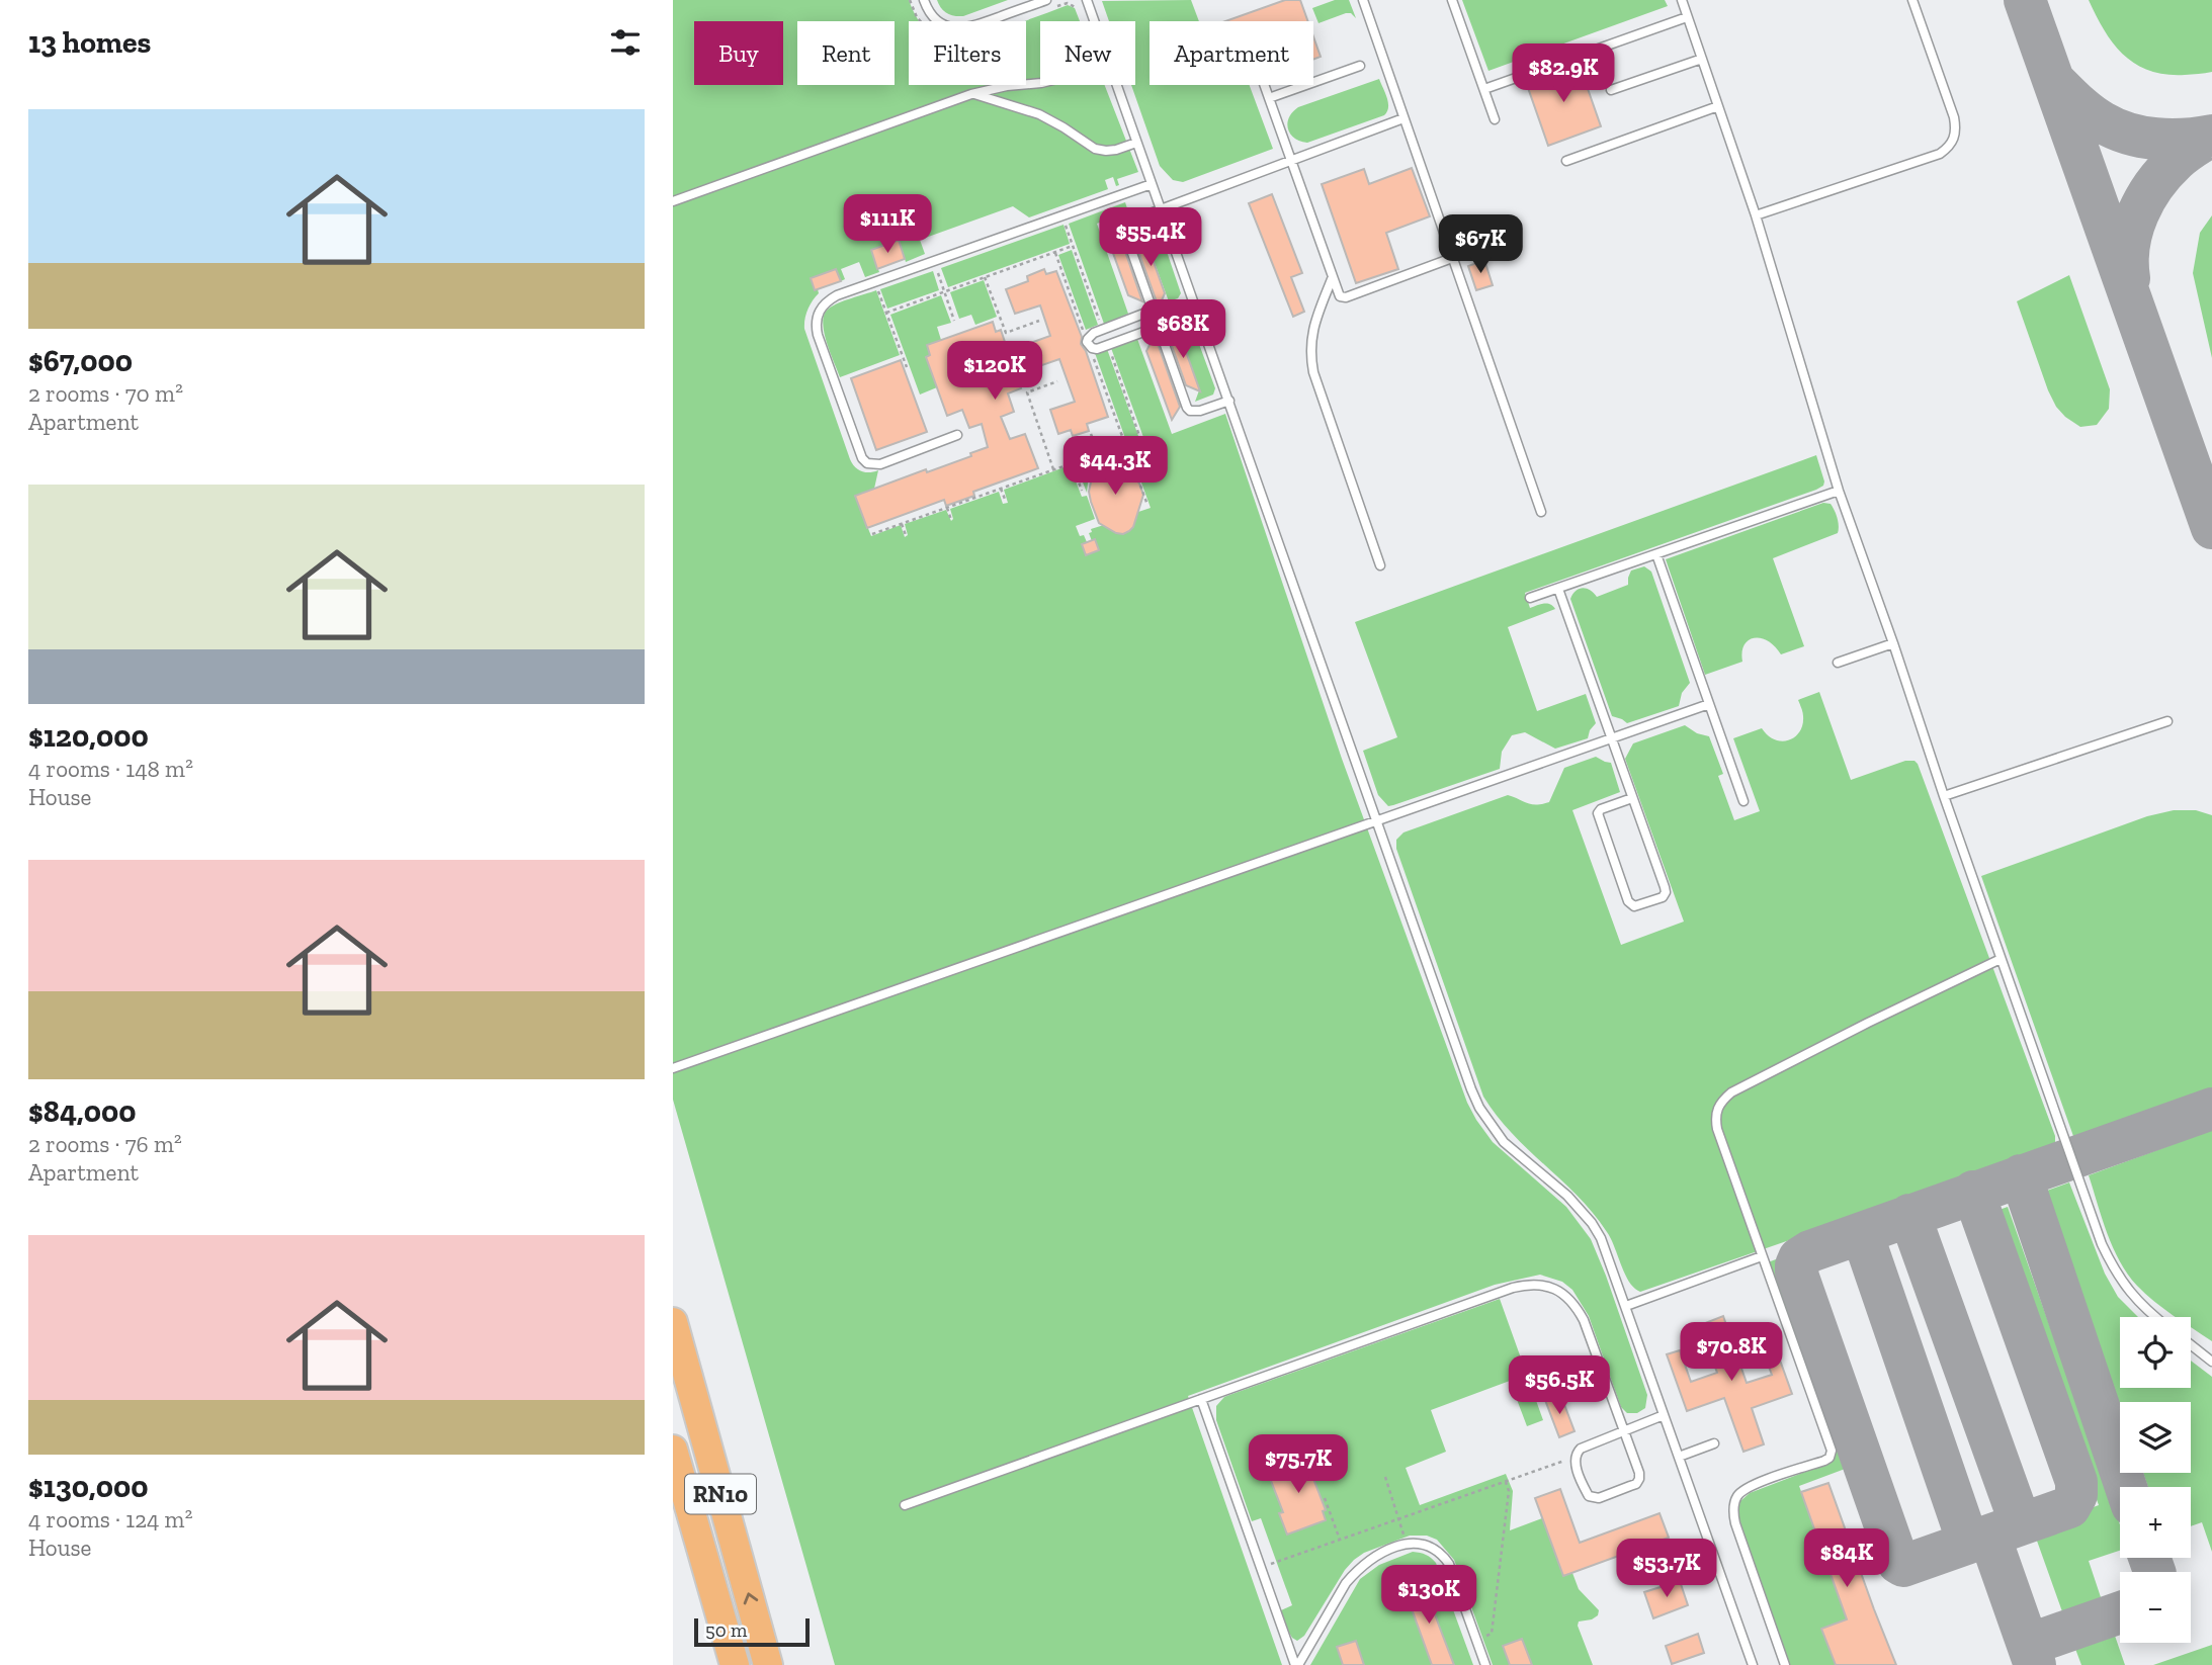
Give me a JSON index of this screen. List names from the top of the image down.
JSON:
{
  "streets": {
    "highway": ["RN10"]
  },
  "scale_bar": "50 m",
  "page": {
    "heading": "13 homes",
    "chip": [
      "Buy",
      "Rent",
      "Filters",
      "New",
      "Apartment"
    ],
    "price": [
      "$82.9K",
      "$111K",
      "$55.4K",
      "$67K",
      "$68K",
      "$120K",
      "$44.3K",
      "$70.8K",
      "$56.5K",
      "$75.7K",
      "$84K",
      "$53.7K",
      "$130K"
    ],
    "list": [
      {
        "name": "$67,000",
        "note": "2 rooms · 70 m² · Apartment"
      },
      {
        "name": "$120,000",
        "note": "4 rooms · 148 m² · House"
      },
      {
        "name": "$84,000",
        "note": "2 rooms · 76 m² · Apartment"
      },
      {
        "name": "$130,000",
        "note": "4 rooms · 124 m² · House"
      }
    ],
    "map_buttons": ["+", "−"],
    "scale": "50 m"
  }
}
